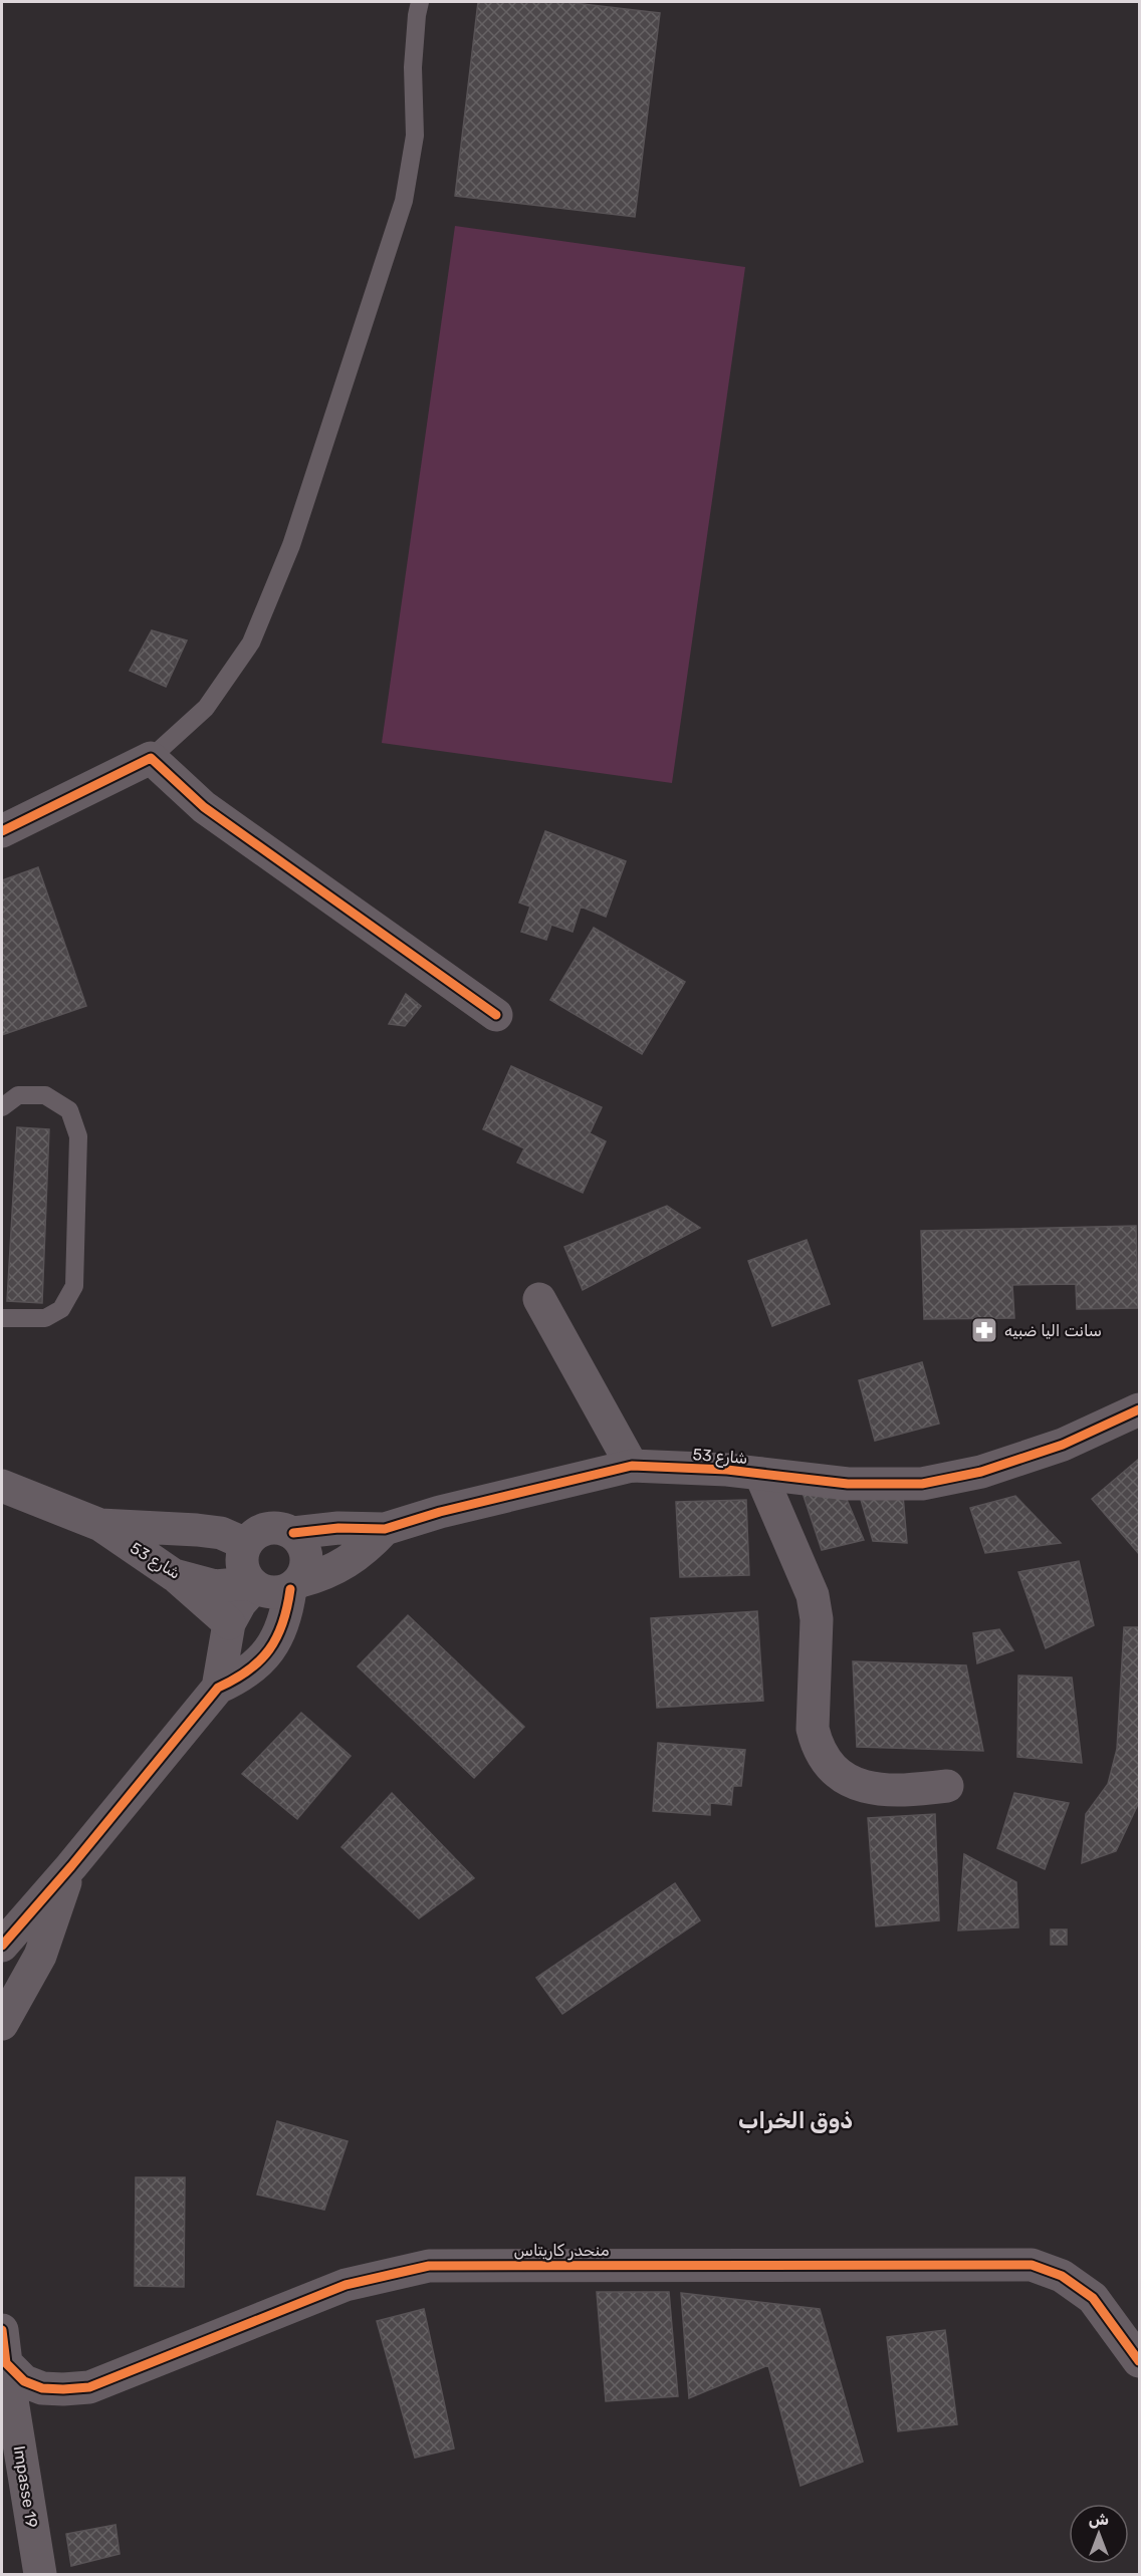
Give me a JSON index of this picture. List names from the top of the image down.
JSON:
{
  "streets": {
    "street": ["شارع 53", "منحدر كاريتاس", "Impasse 19"]
  },
  "crossings": [
    ["منحدر كاريتاس", "Impasse 19"]
  ],
  "districts": ["ذوق الخراب"],
  "places": {
    "pharmacy": ["سانت اليا ضبيه"]
  },
  "north": "top"
}
